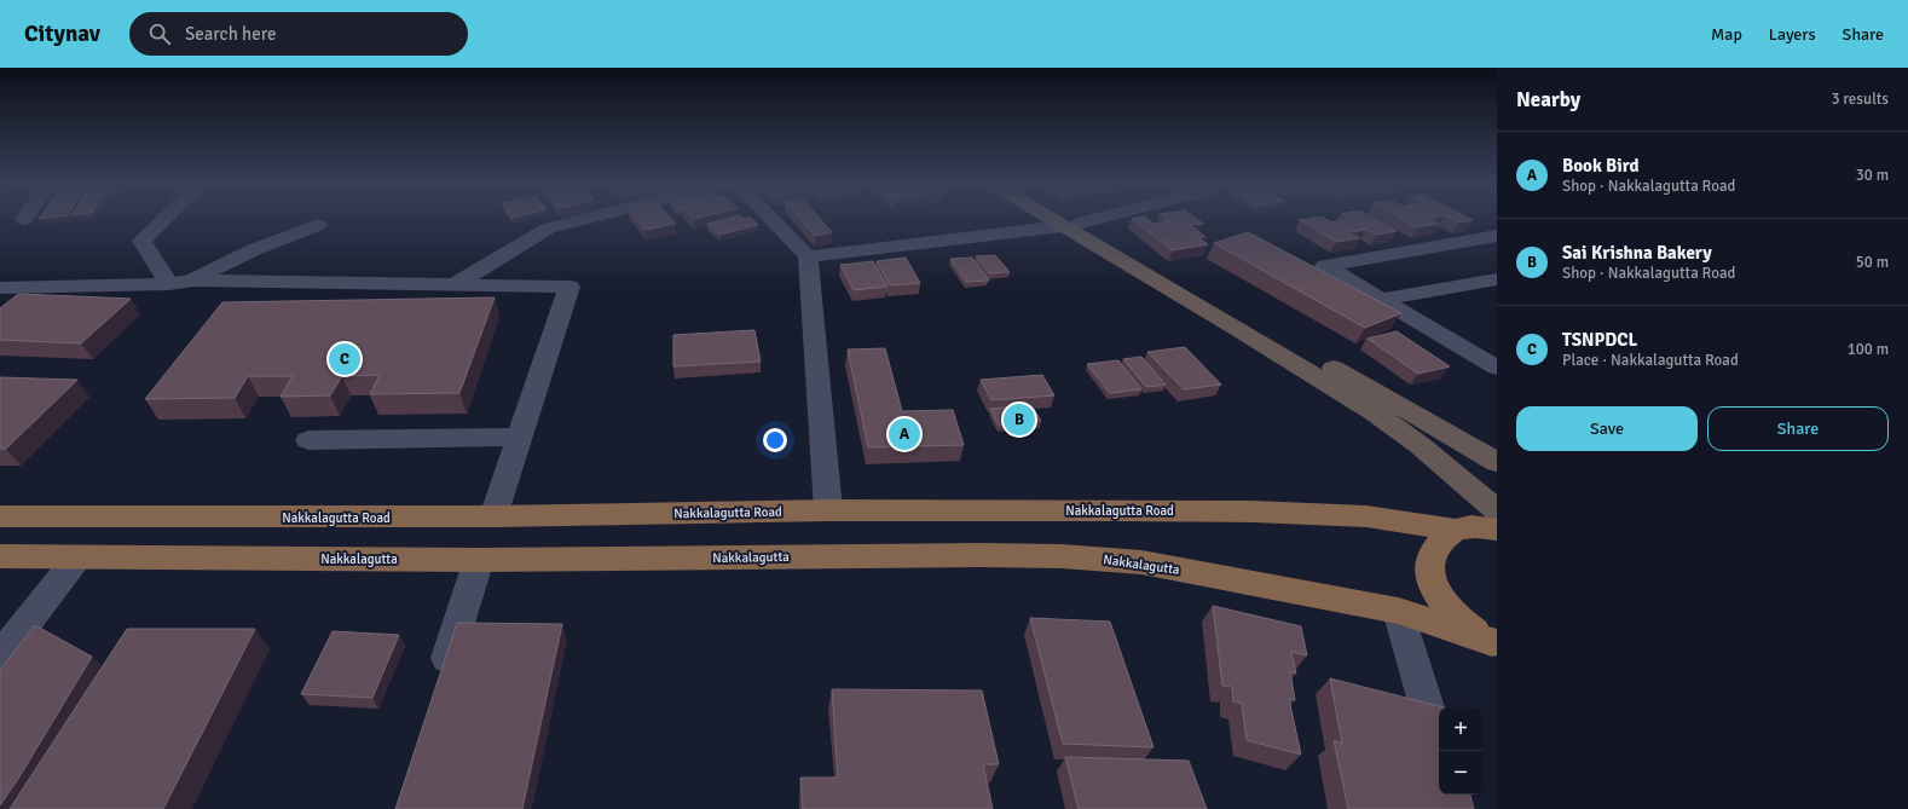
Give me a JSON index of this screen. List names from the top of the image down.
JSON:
{
  "streets": {
    "main road": ["Nakkalagutta Road", "Nakkalagutta"]
  },
  "page": {
    "header": "Citynav",
    "search": "Search here",
    "nav": ["Map", "Layers", "Share"],
    "heading": ["Nearby", "3 results"],
    "list": [
      {
        "mark": "A",
        "name": "Book Bird",
        "note": "Shop · Nakkalagutta Road",
        "value": "30 m"
      },
      {
        "mark": "B",
        "name": "Sai Krishna Bakery",
        "note": "Shop · Nakkalagutta Road",
        "value": "50 m"
      },
      {
        "mark": "C",
        "name": "TSNPDCL",
        "note": "Place · Nakkalagutta Road",
        "value": "100 m"
      }
    ],
    "pins": ["C", "B", "A"],
    "buttons": ["Save", "Share"],
    "map_buttons": ["+", "−"]
  }
}
